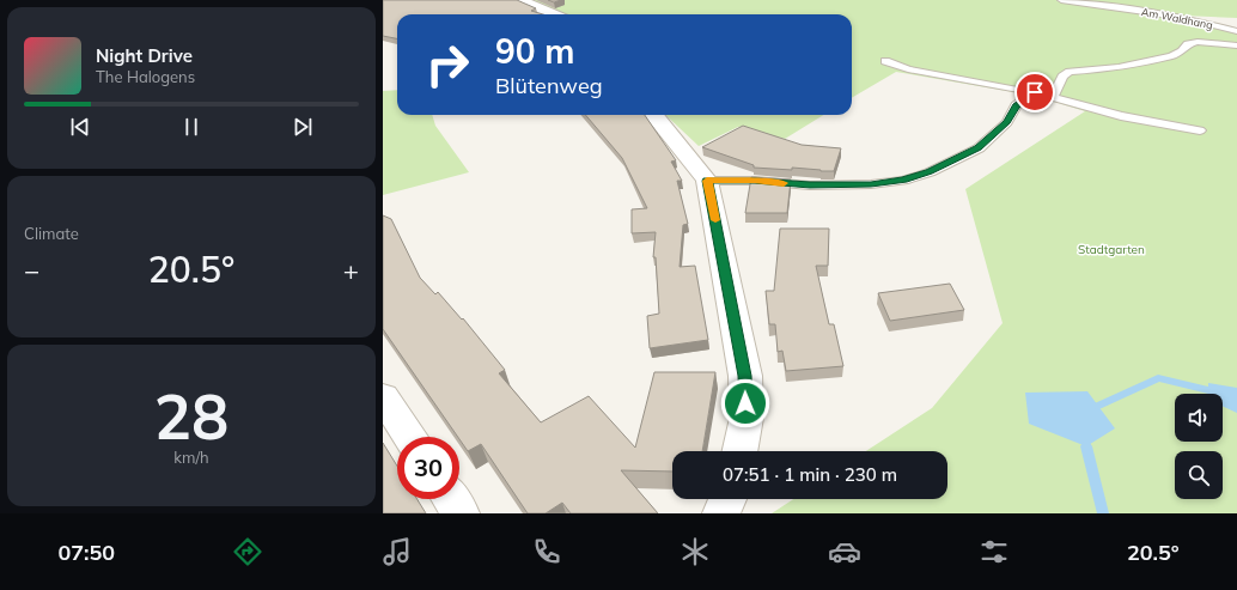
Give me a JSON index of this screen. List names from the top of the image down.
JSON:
{
  "streets": {
    "lane": ["Am Waldhang"]
  },
  "parks": ["Stadtgarten"],
  "page": {
    "turn": ["90 m", "Blütenweg"],
    "song": ["Night Drive", "The Halogens"],
    "tile": [
      "Climate",
      ["28", "km/h"]
    ],
    "heat": ["−", "20.5°", "+"],
    "limit": "30",
    "trip": "07:51 · 1 min · 230 m",
    "tabs": ["07:50", "20.5°"]
  }
}
